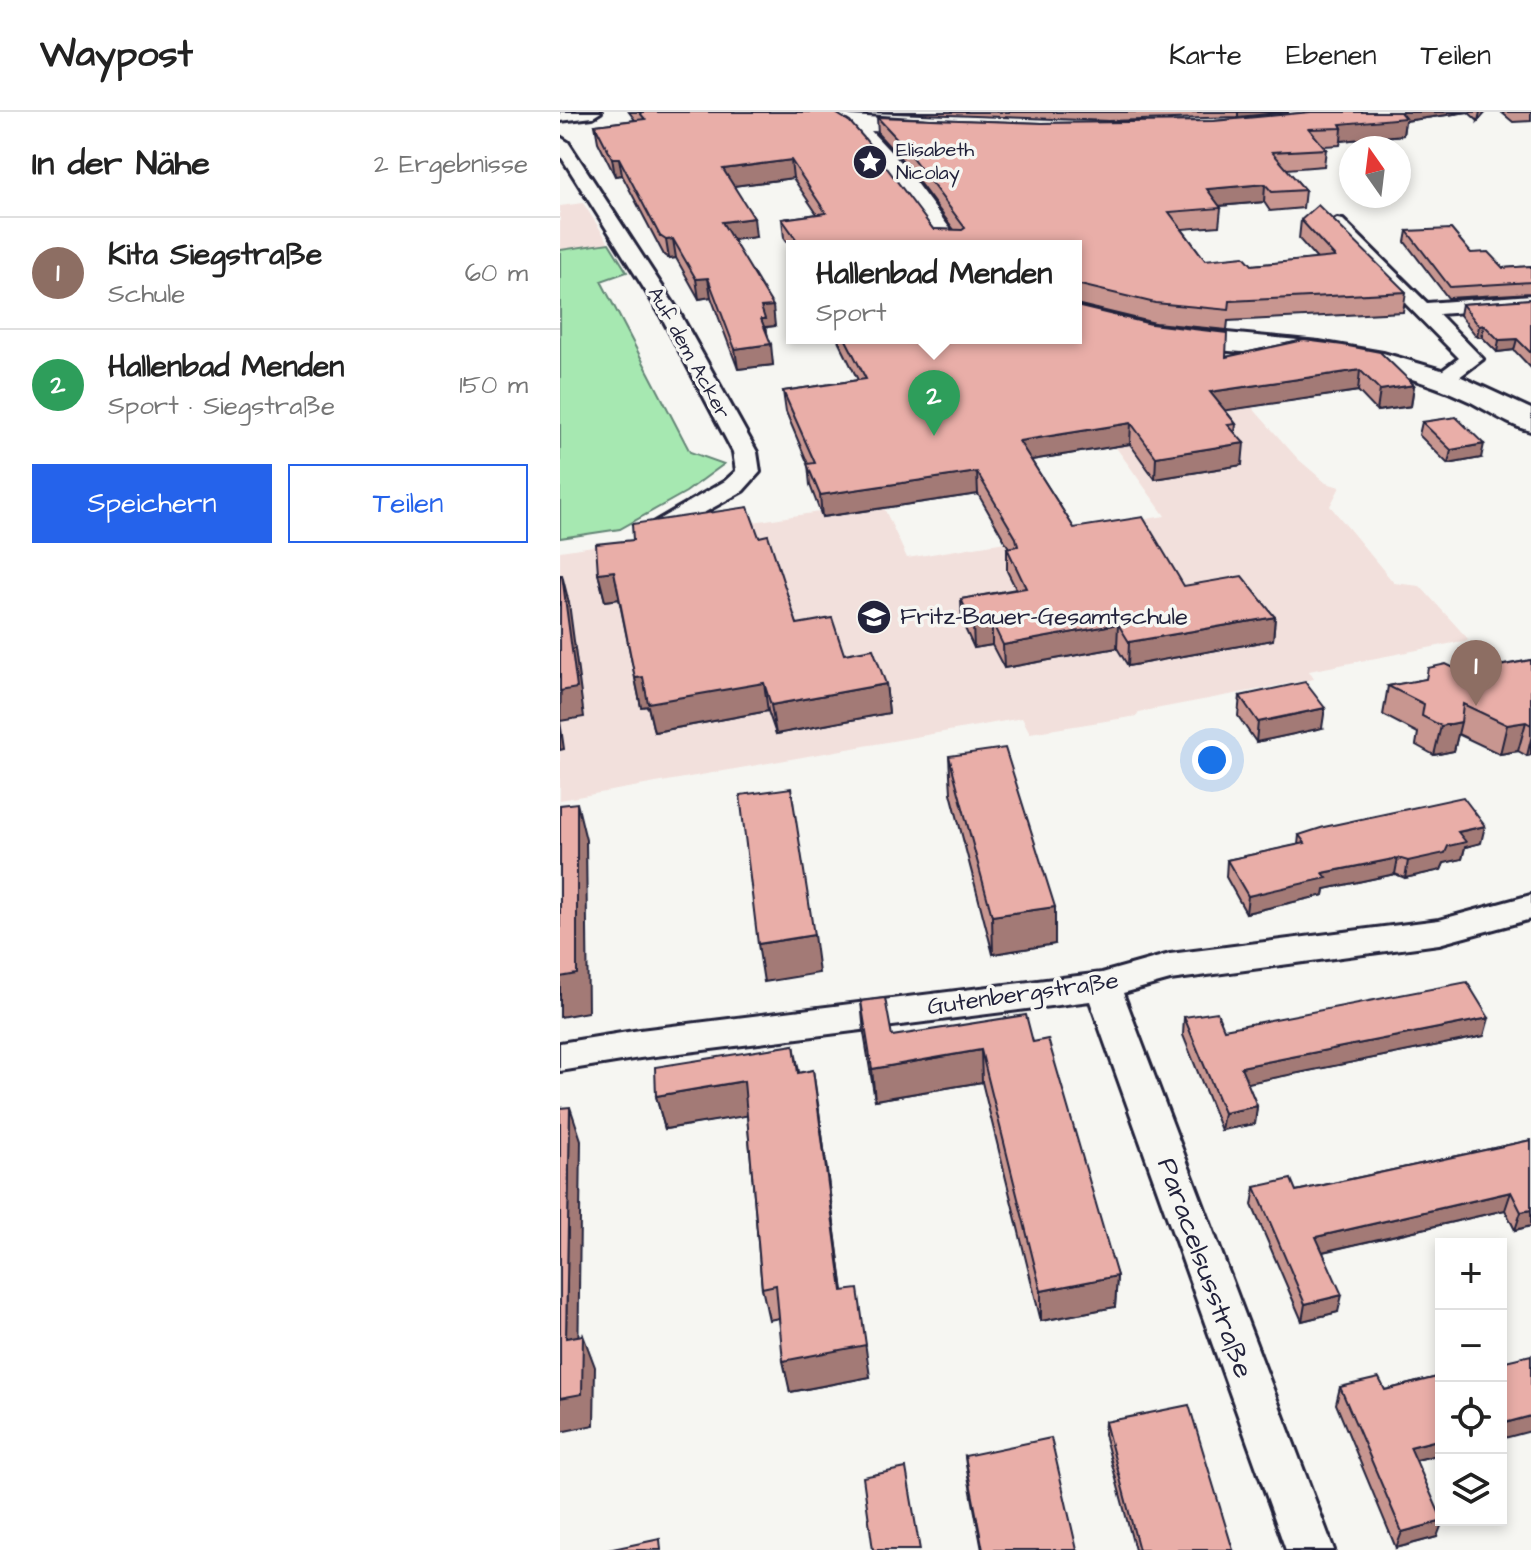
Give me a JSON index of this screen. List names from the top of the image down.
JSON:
{
  "streets": {
    "street": ["Auf dem Acker", "Gutenbergstraße", "Paracelsusstraße"]
  },
  "crossings": [
    ["Gutenbergstraße", "Paracelsusstraße"]
  ],
  "places": {
    "place": ["Elisabeth Nicolay"],
    "school or university": ["Fritz-Bauer-Gesamtschule"]
  },
  "north": "top",
  "page": {
    "header": "Waypost",
    "nav": ["Karte", "Ebenen", "Teilen"],
    "heading": ["In der Nähe", "2 Ergebnisse"],
    "list": [
      {
        "mark": "1",
        "name": "Kita Siegstraße",
        "note": "Schule",
        "value": "60 m"
      },
      {
        "mark": "2",
        "name": "Hallenbad Menden",
        "note": "Sport · Siegstraße",
        "value": "150 m"
      }
    ],
    "popup": ["Hallenbad Menden", "Sport"],
    "pins": ["2", "1"],
    "buttons": ["Speichern", "Teilen"],
    "map_buttons": ["+", "−"]
  }
}
